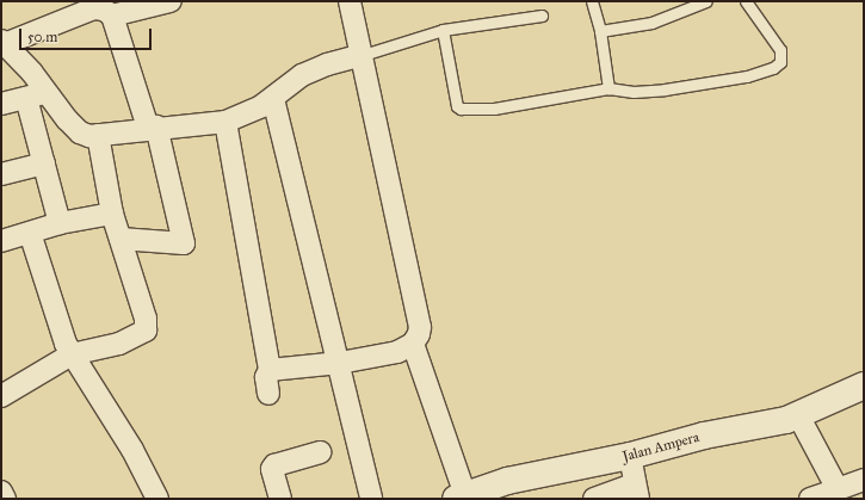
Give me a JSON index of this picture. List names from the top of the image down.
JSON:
{
  "streets": {
    "street": ["Jalan Ampera"]
  },
  "scale_bar": "50 m"
}
